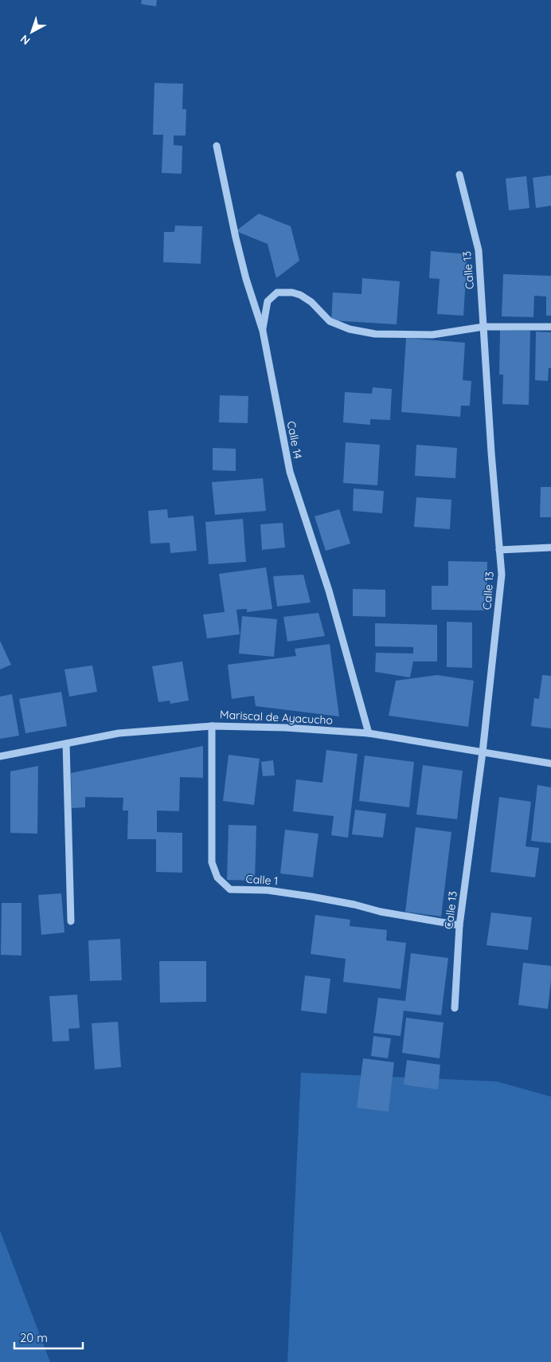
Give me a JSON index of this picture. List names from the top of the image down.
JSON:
{
  "streets": {
    "street": [
      "Calle 13",
      "Calle 14",
      "Mariscal de Ayacucho",
      "Calle 1"
    ]
  },
  "crossings": [
    ["Calle 13", "Mariscal de Ayacucho"],
    ["Calle 13", "Calle 1"],
    ["Calle 14", "Mariscal de Ayacucho"],
    ["Mariscal de Ayacucho", "Calle 1"]
  ],
  "scale_bar": "20 m",
  "north": "bottom left"
}
